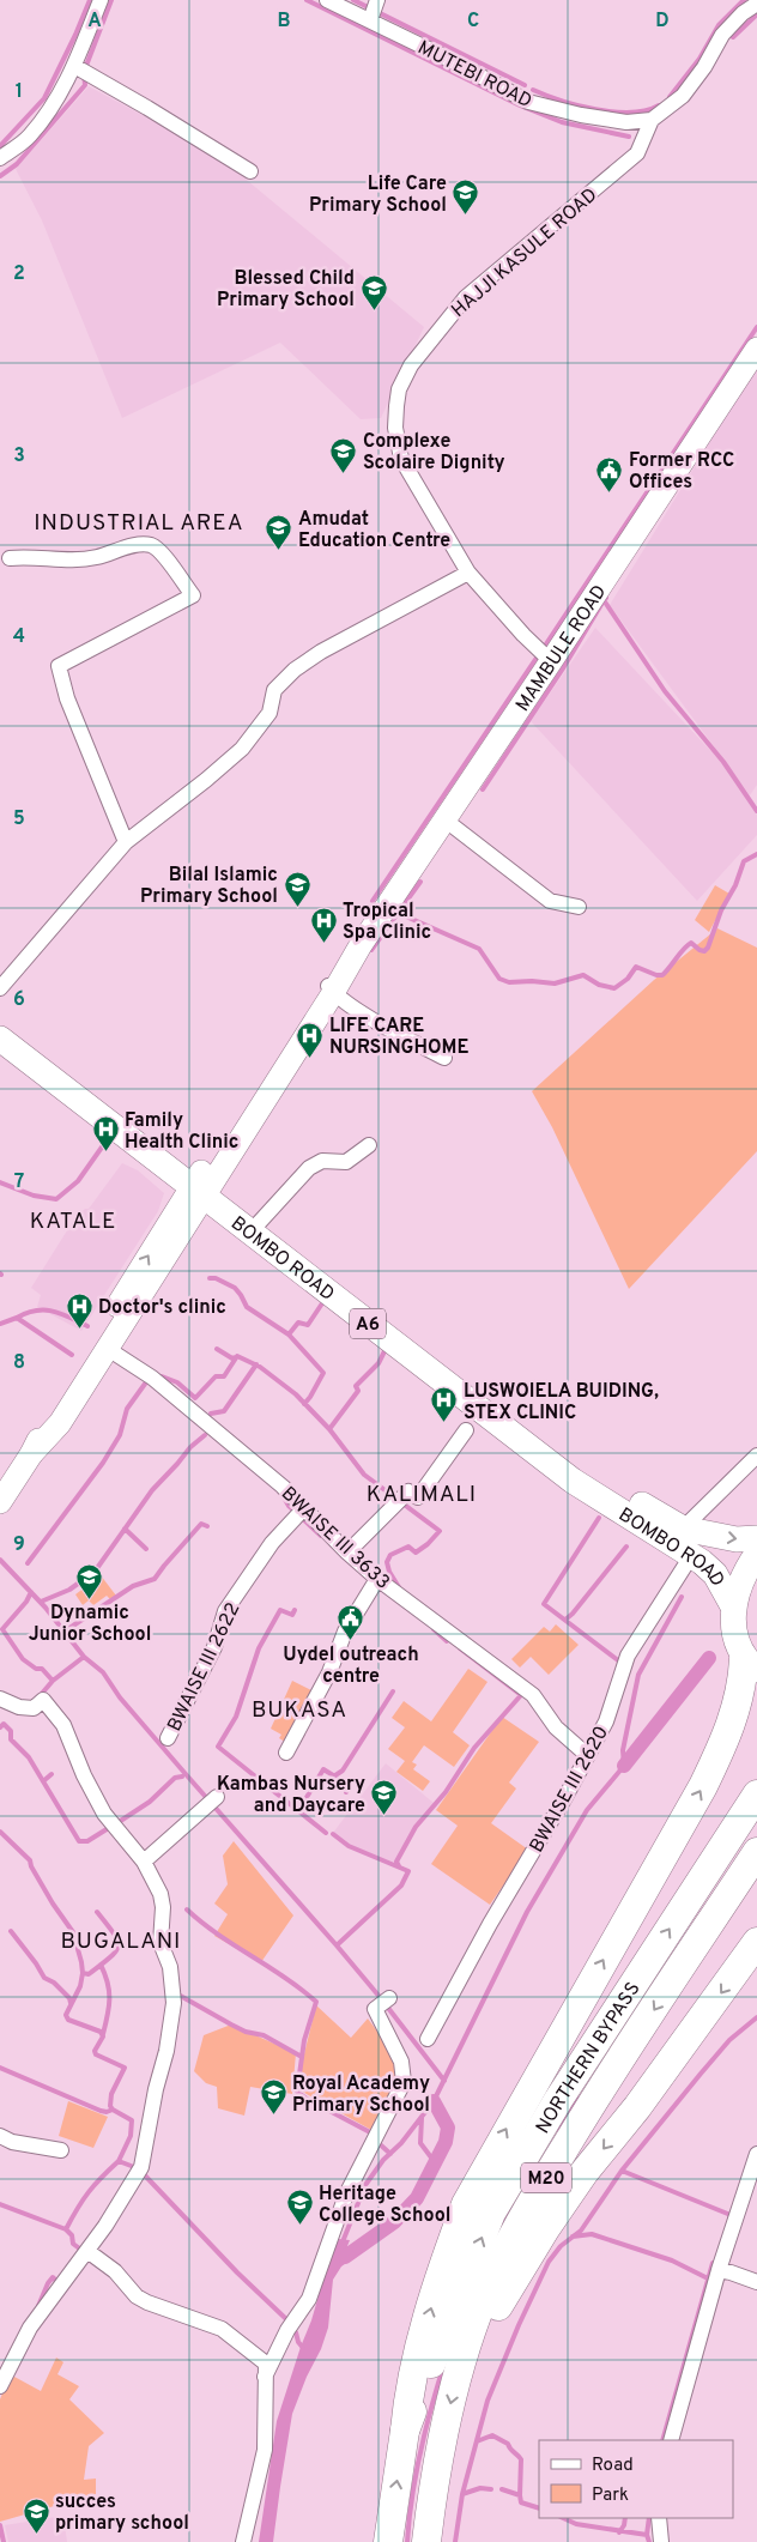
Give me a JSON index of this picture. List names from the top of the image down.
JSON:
{
  "streets": {
    "highway": ["NORTHERN BYPASS", "M20"],
    "main road": ["BOMBO ROAD", "A6"],
    "street": [
      "MUTEBI ROAD",
      "HAJJI KASULE ROAD",
      "MAMBULE ROAD",
      "BWAISE III 3633",
      "BWAISE III 2622",
      "BWAISE III 2620"
    ]
  },
  "crossings": [
    ["MUTEBI ROAD", "HAJJI KASULE ROAD"],
    ["HAJJI KASULE ROAD", "MAMBULE ROAD"],
    ["MAMBULE ROAD", "BOMBO ROAD"],
    ["BOMBO ROAD", "BWAISE III 2620"],
    ["BWAISE III 3633", "BWAISE III 2622"],
    ["BWAISE III 3633", "BWAISE III 2620"]
  ],
  "districts": [
    "INDUSTRIAL AREA",
    "KATALE",
    "KALIMALI",
    "BUKASA",
    "BUGALANI"
  ],
  "places": {
    "school or university": [
      "Life Care Primary School",
      "Blessed Child Primary School",
      "Complexe Scolaire Dignity",
      "Amudat Education Centre",
      "Bilal Islamic Primary School",
      "Dynamic Junior School",
      "Kambas Nursery and Daycare",
      "Royal Academy Primary School",
      "Heritage College School",
      "succes primary school"
    ],
    "public building": ["Former RCC Offices", "Uydel outreach centre"],
    "hospital": [
      "Tropical Spa Clinic",
      "LIFE CARE NURSINGHOME",
      "Family Health Clinic",
      "Doctor's clinic",
      "LUSWOIELA BUIDING, STEX CLINIC"
    ]
  },
  "legend": ["Road", "Park"],
  "grid": {
    "columns": [
      "A",
      "B",
      "C",
      "D"
    ],
    "rows": [
      "1",
      "2",
      "3",
      "4",
      "5",
      "6",
      "7",
      "8",
      "9"
    ]
  }
}
